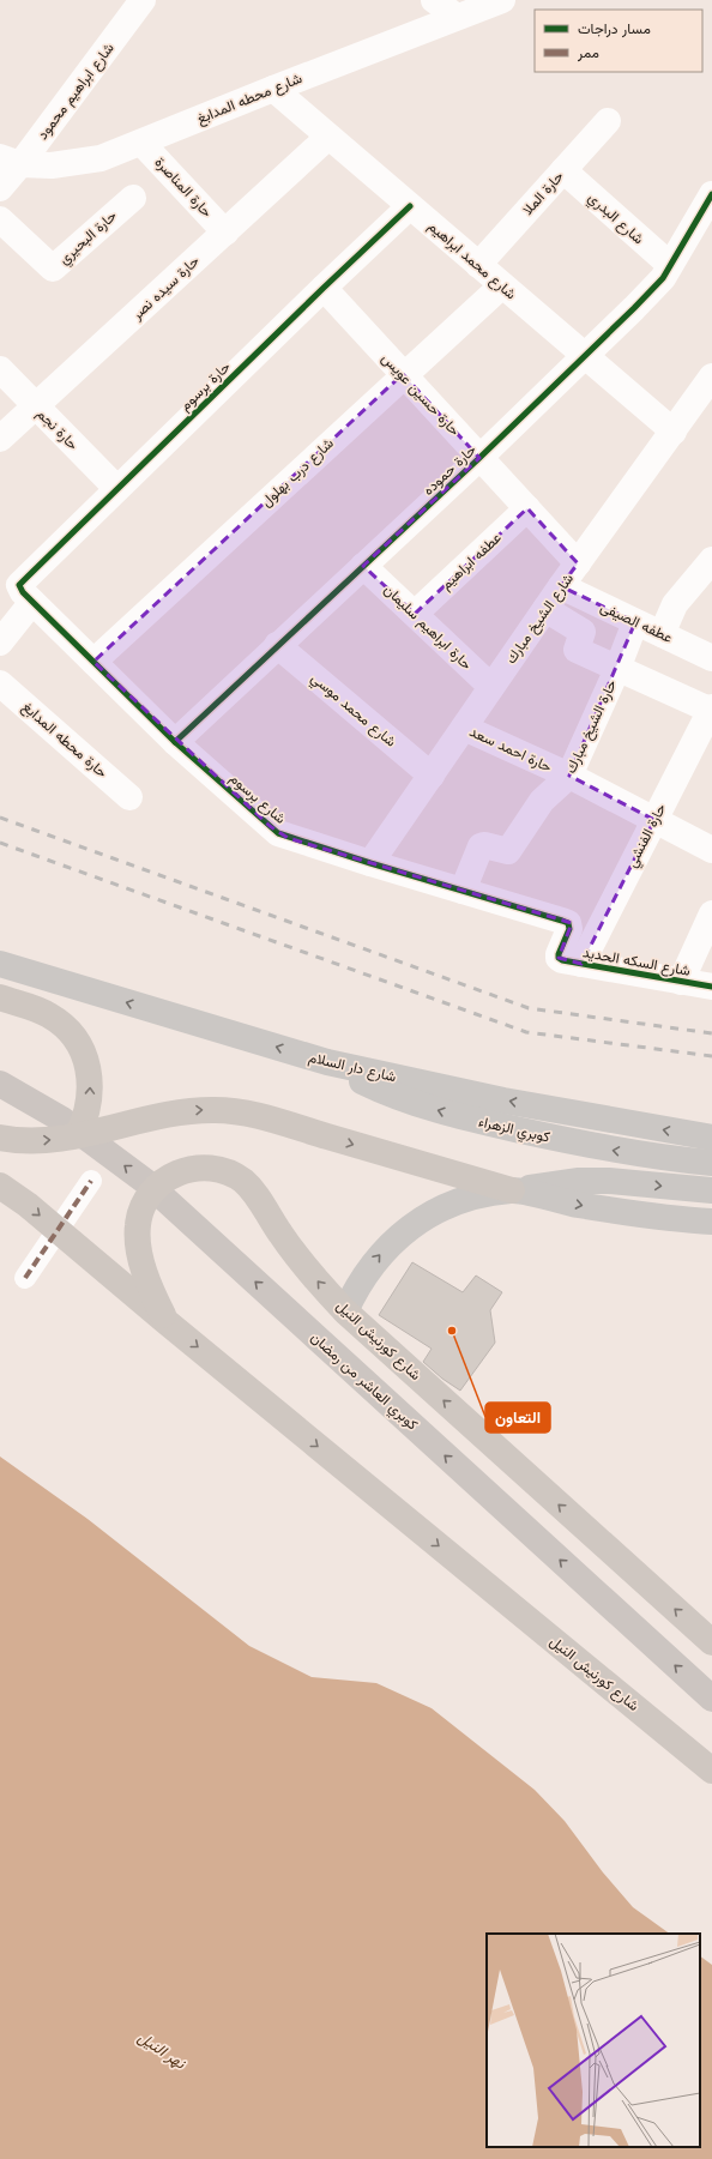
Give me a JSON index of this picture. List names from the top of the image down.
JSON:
{
  "streets": {
    "highway": ["شارع كورنيش النيل"],
    "main road": ["شارع دار السلام", "كوبري الزهراء", "كوبري العاشر من رمضان"],
    "street": [
      "شارع ابراهيم محمود",
      "شارع محطه المدابغ",
      "حارة المناصرة",
      "حارة الملا",
      "شارع البدري",
      "حارة البحيري",
      "شارع محمد ابراهيم",
      "حارة سيده نصر",
      "حارة برسوم",
      "حارة حسين عويس",
      "حارة نجم",
      "حارة حموده",
      "شارع درب بهلول",
      "عطفه ابراهيم",
      "شارع الشيخ مبارك",
      "عطفه الصيفى",
      "حارة ابراهيم سليمان",
      "شارع محمد موسي",
      "حارة الشيخ مبارك",
      "حارة محطه المدابغ",
      "حارة احمد سعد",
      "شارع برسوم",
      "حارة الفنشي",
      "شارع السكه الحديد"
    ]
  },
  "crossings": [
    ["شارع ابراهيم محمود", "شارع محطه المدابغ"],
    ["شارع محطه المدابغ", "حارة المناصرة"],
    ["شارع محطه المدابغ", "شارع محمد ابراهيم"],
    ["حارة المناصرة", "حارة سيده نصر"],
    ["حارة الملا", "شارع البدري"],
    ["حارة الملا", "شارع محمد ابراهيم"],
    ["شارع البدري", "حارة حموده"],
    ["شارع محمد ابراهيم", "حارة سيده نصر"],
    ["شارع محمد ابراهيم", "حارة برسوم"],
    ["شارع محمد ابراهيم", "حارة حموده"],
    ["شارع محمد ابراهيم", "شارع درب بهلول"],
    ["شارع محمد ابراهيم", "شارع الشيخ مبارك"],
    ["حارة سيده نصر", "حارة نجم"],
    ["حارة برسوم", "حارة حسين عويس"],
    ["حارة برسوم", "حارة نجم"],
    ["حارة برسوم", "شارع برسوم"],
    ["حارة حسين عويس", "حارة حموده"],
    ["حارة حسين عويس", "شارع درب بهلول"],
    ["حارة حسين عويس", "عطفه ابراهيم"],
    ["حارة حسين عويس", "شارع الشيخ مبارك"],
    ["حارة حموده", "حارة ابراهيم سليمان"],
    ["حارة حموده", "شارع محمد موسي"],
    ["حارة حموده", "شارع برسوم"],
    ["شارع درب بهلول", "شارع برسوم"],
    ["عطفه ابراهيم", "حارة ابراهيم سليمان"],
    ["شارع الشيخ مبارك", "عطفه الصيفى"],
    ["شارع الشيخ مبارك", "حارة ابراهيم سليمان"],
    ["شارع الشيخ مبارك", "شارع محمد موسي"],
    ["شارع الشيخ مبارك", "حارة احمد سعد"],
    ["شارع الشيخ مبارك", "شارع برسوم"],
    ["عطفه الصيفى", "حارة الشيخ مبارك"],
    ["حارة الشيخ مبارك", "حارة احمد سعد"],
    ["حارة الشيخ مبارك", "شارع برسوم"],
    ["حارة احمد سعد", "حارة الفنشي"],
    ["شارع برسوم", "حارة الفنشي"],
    ["شارع برسوم", "شارع السكه الحديد"],
    ["حارة الفنشي", "شارع السكه الحديد"],
    ["شارع دار السلام", "كوبري الزهراء"]
  ],
  "one_way": ["كوبري العاشر من رمضان"],
  "water": ["نهر النيل"],
  "places": ["التعاون"],
  "legend": ["مسار دراجات", "ممر"]
}
